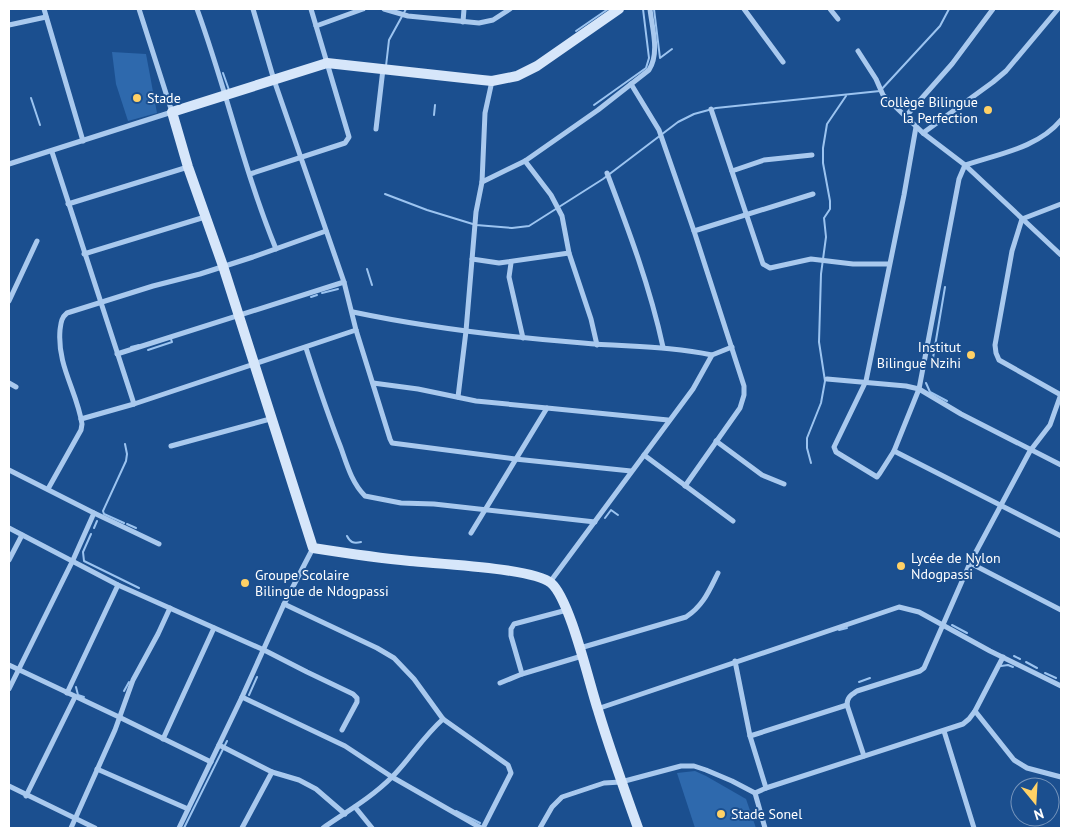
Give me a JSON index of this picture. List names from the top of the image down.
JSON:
{
  "places": [
    "Stade",
    "Collège Bilingue la Perfection",
    "Institut Bilingue Nzihi",
    "Lycée de Nylon Ndogpassi",
    "Groupe Scolaire Bilingue de Ndogpassi",
    "Stade Sonel"
  ],
  "north": "bottom"
}
